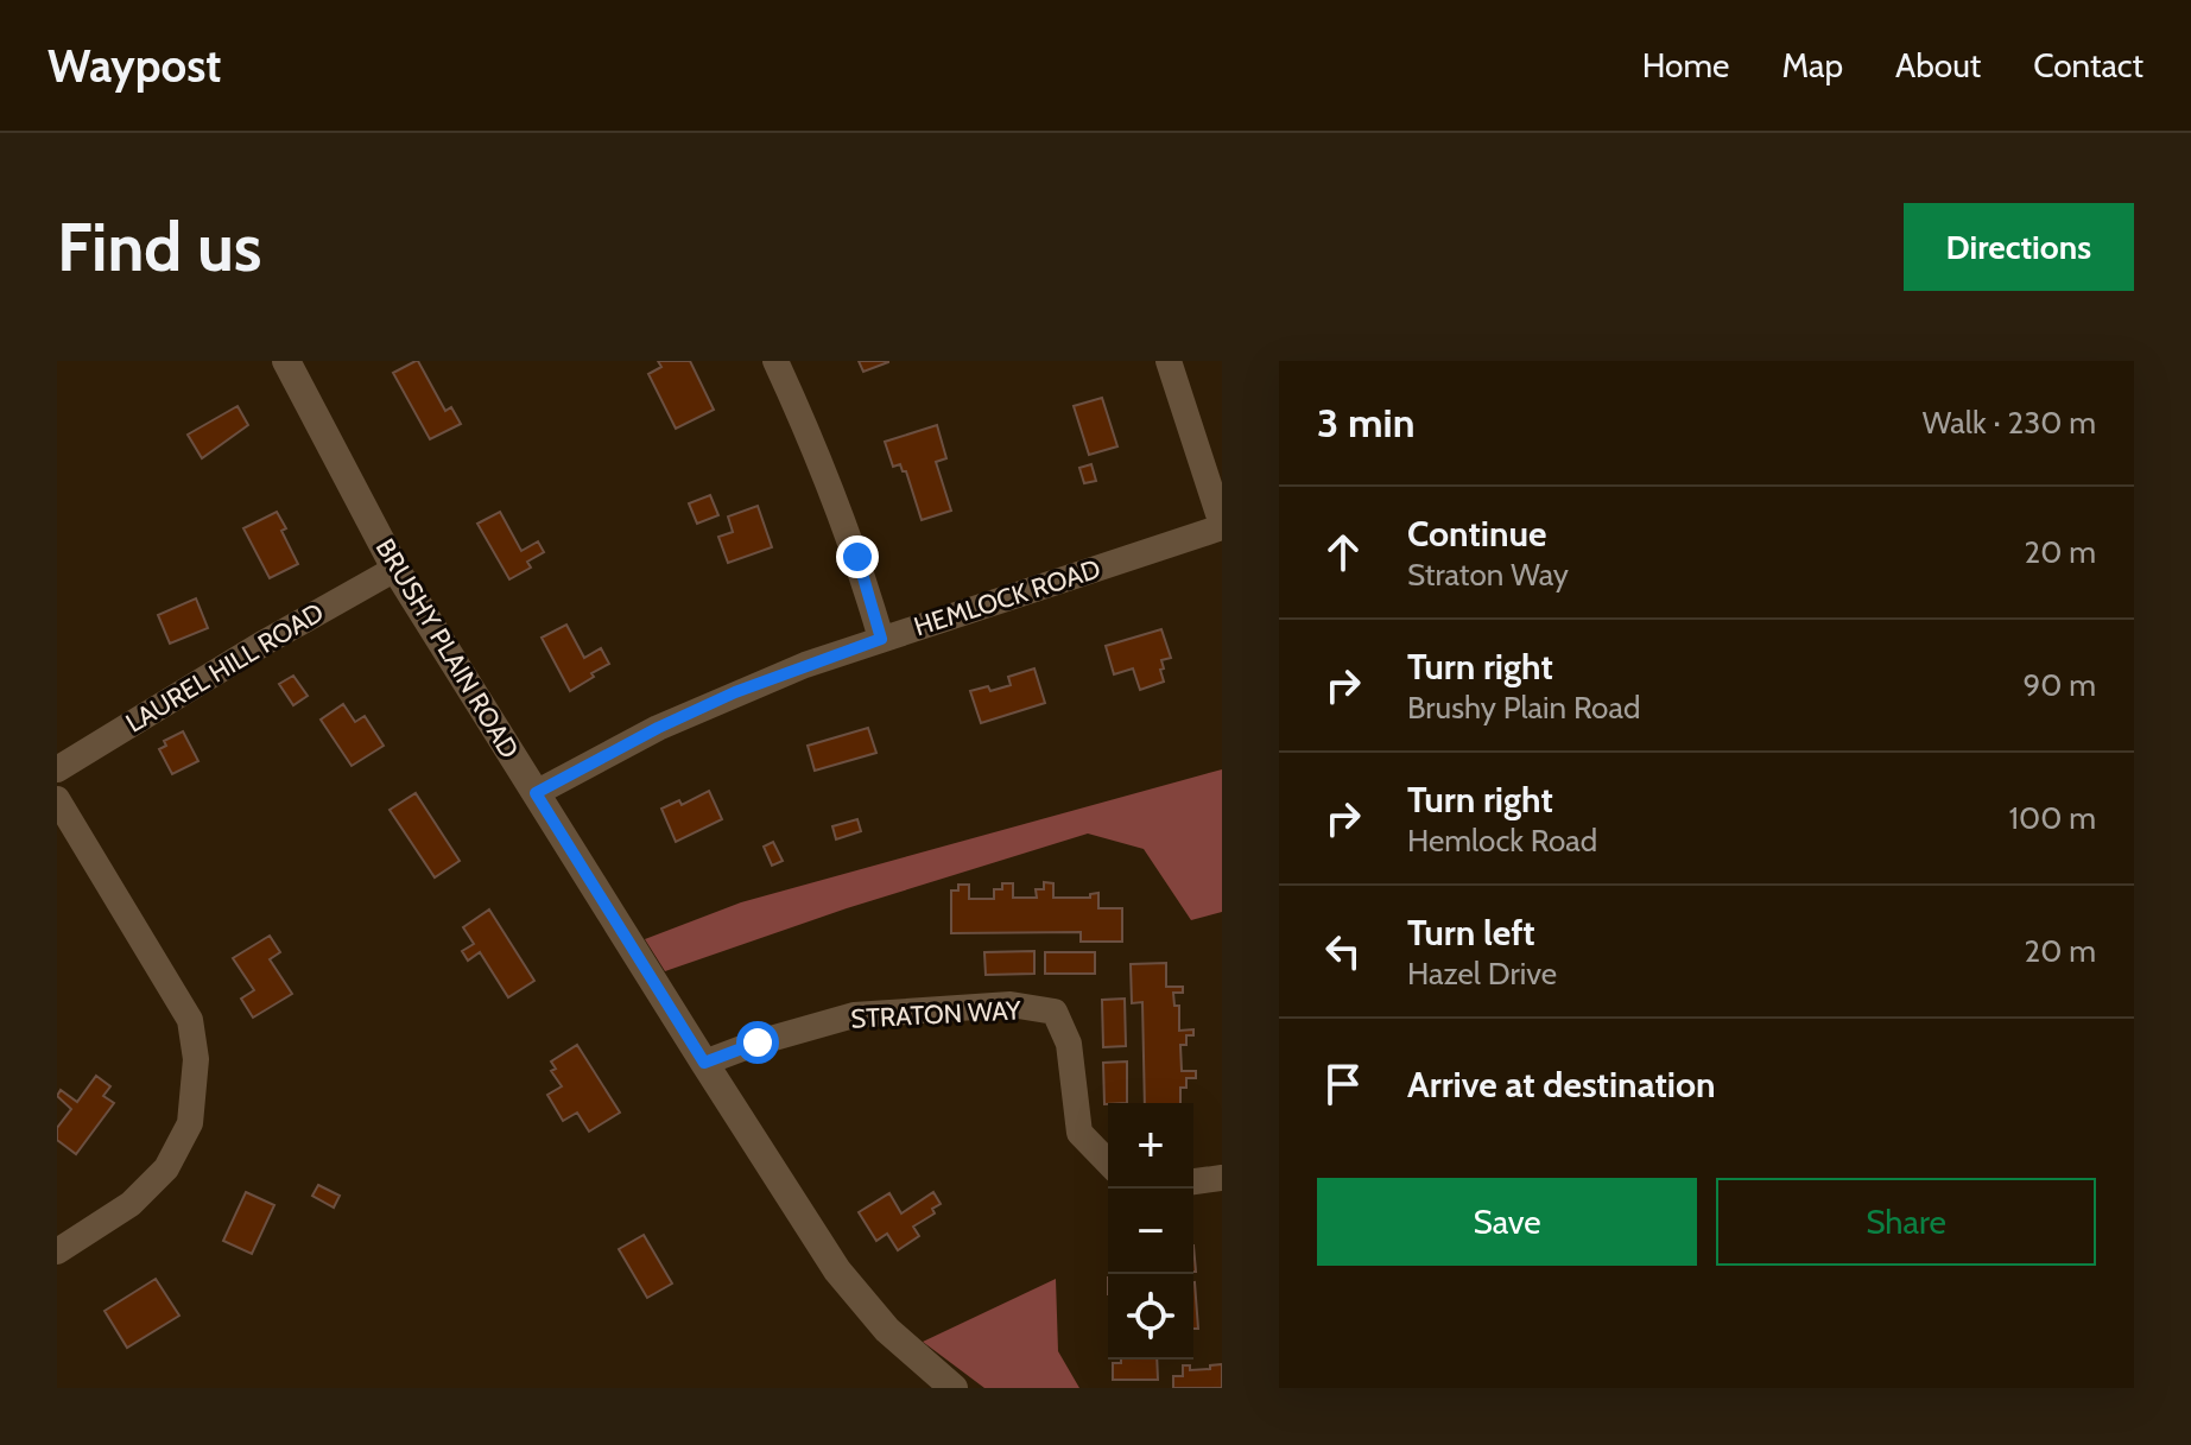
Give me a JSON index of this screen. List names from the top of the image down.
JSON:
{
  "streets": {
    "main road": ["BRUSHY PLAIN ROAD"],
    "street": ["HEMLOCK ROAD", "LAUREL HILL ROAD", "STRATON WAY"]
  },
  "crossings": [
    ["HEMLOCK ROAD", "BRUSHY PLAIN ROAD"],
    ["BRUSHY PLAIN ROAD", "LAUREL HILL ROAD"],
    ["BRUSHY PLAIN ROAD", "STRATON WAY"]
  ],
  "page": {
    "header": "Waypost",
    "nav": [
      "Home",
      "Map",
      "About",
      "Contact"
    ],
    "buttons": [
      "Directions",
      ["Save", "Share"]
    ],
    "title": "Find us",
    "heading": ["3 min", "Walk · 230 m"],
    "list": [
      ["Continue", "Straton Way", "20 m"],
      ["Turn right", "Brushy Plain Road", "90 m"],
      ["Turn right", "Hemlock Road", "100 m"],
      ["Turn left", "Hazel Drive", "20 m"],
      "Arrive at destination"
    ],
    "map_buttons": ["+", "−"]
  }
}
